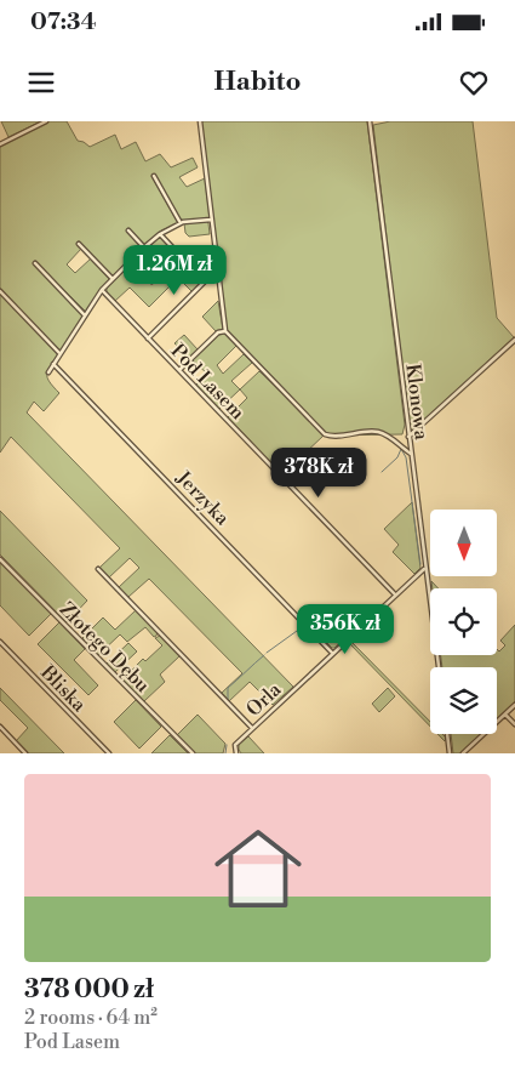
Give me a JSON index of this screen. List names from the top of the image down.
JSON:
{
  "streets": {
    "street": [
      "Pod Lasem",
      "Klonowa",
      "Jerzyka",
      "Złotego Dębu",
      "Bliska",
      "Orla"
    ]
  },
  "crossings": [
    ["Pod Lasem", "Orla"],
    ["Klonowa", "Orla"],
    ["Jerzyka", "Orla"]
  ],
  "north": "bottom",
  "page": {
    "status": "07:34",
    "header": "Habito",
    "price": ["1.26M zł", "378K zł", "356K zł"],
    "list": [
      {
        "name": "378 000 zł",
        "note": "2 rooms · 64 m² · Pod Lasem"
      }
    ]
  }
}
